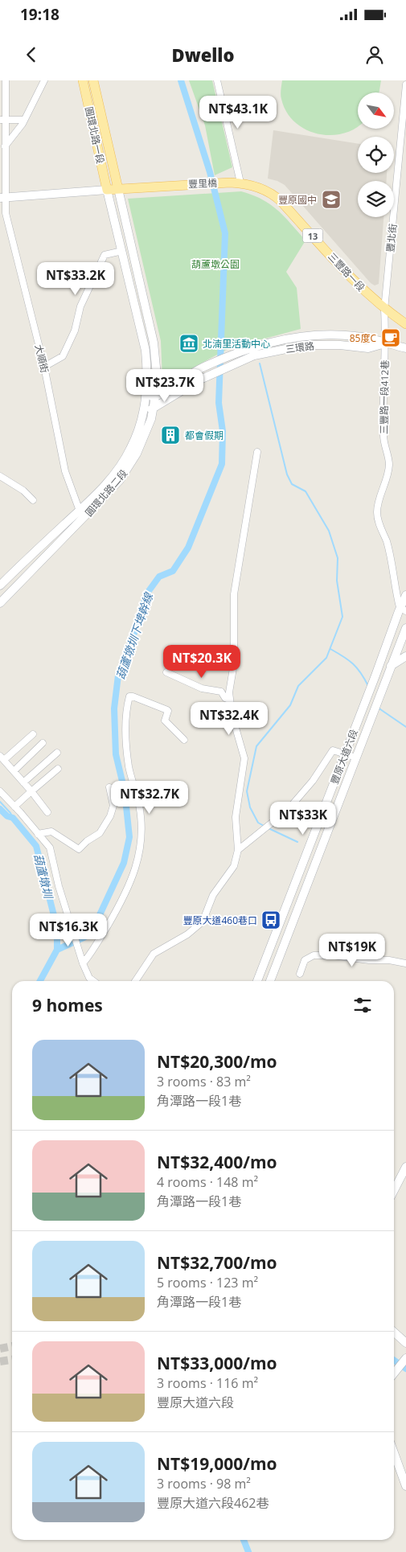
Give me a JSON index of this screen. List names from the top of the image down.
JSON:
{
  "streets": {
    "main road": [
      "圓環北路一段",
      "豐里橋",
      "13",
      "三豐路一段"
    ],
    "street": [
      "豐北街",
      "三環路",
      "大順街",
      "三豐路一段412巷",
      "圓環北路二段",
      "豐原大道六段"
    ]
  },
  "crossings": [
    ["圓環北路一段", "豐里橋"],
    ["圓環北路一段", "13"],
    ["圓環北路一段", "圓環北路二段"],
    ["豐里橋", "13"],
    ["豐里橋", "三豐路一段"],
    ["豐里橋", "圓環北路二段"],
    ["13", "圓環北路二段"],
    ["豐北街", "三豐路一段"],
    ["豐北街", "三環路"],
    ["豐北街", "三豐路一段412巷"],
    ["三環路", "三豐路一段412巷"],
    ["三環路", "圓環北路二段"],
    ["大順街", "圓環北路二段"],
    ["三豐路一段412巷", "豐原大道六段"]
  ],
  "water": ["葫蘆墩圳下埤幹線", "葫蘆墩圳"],
  "parks": ["葫蘆墩公園"],
  "places": {
    "school or university": ["豐原國中"],
    "cafe": ["85度C"],
    "museum": ["北湳里活動中心"],
    "building": ["都會假期"],
    "bus stop": ["豐原大道460巷口"]
  },
  "north": "bottom right",
  "page": {
    "status": "19:18",
    "header": "Dwello",
    "price": [
      "NT$43.1K",
      "NT$33.2K",
      "NT$23.7K",
      "NT$20.3K",
      "NT$32.4K",
      "NT$32.7K",
      "NT$33K",
      "NT$16.3K",
      "NT$19K"
    ],
    "heading": "9 homes",
    "list": [
      {
        "name": "NT$20,300/mo",
        "note": "3 rooms · 83 m² · 角潭路一段1巷"
      },
      {
        "name": "NT$32,400/mo",
        "note": "4 rooms · 148 m² · 角潭路一段1巷"
      },
      {
        "name": "NT$32,700/mo",
        "note": "5 rooms · 123 m² · 角潭路一段1巷"
      },
      {
        "name": "NT$33,000/mo",
        "note": "3 rooms · 116 m² · 豐原大道六段"
      },
      {
        "name": "NT$19,000/mo",
        "note": "3 rooms · 98 m² · 豐原大道六段462巷"
      }
    ]
  }
}
